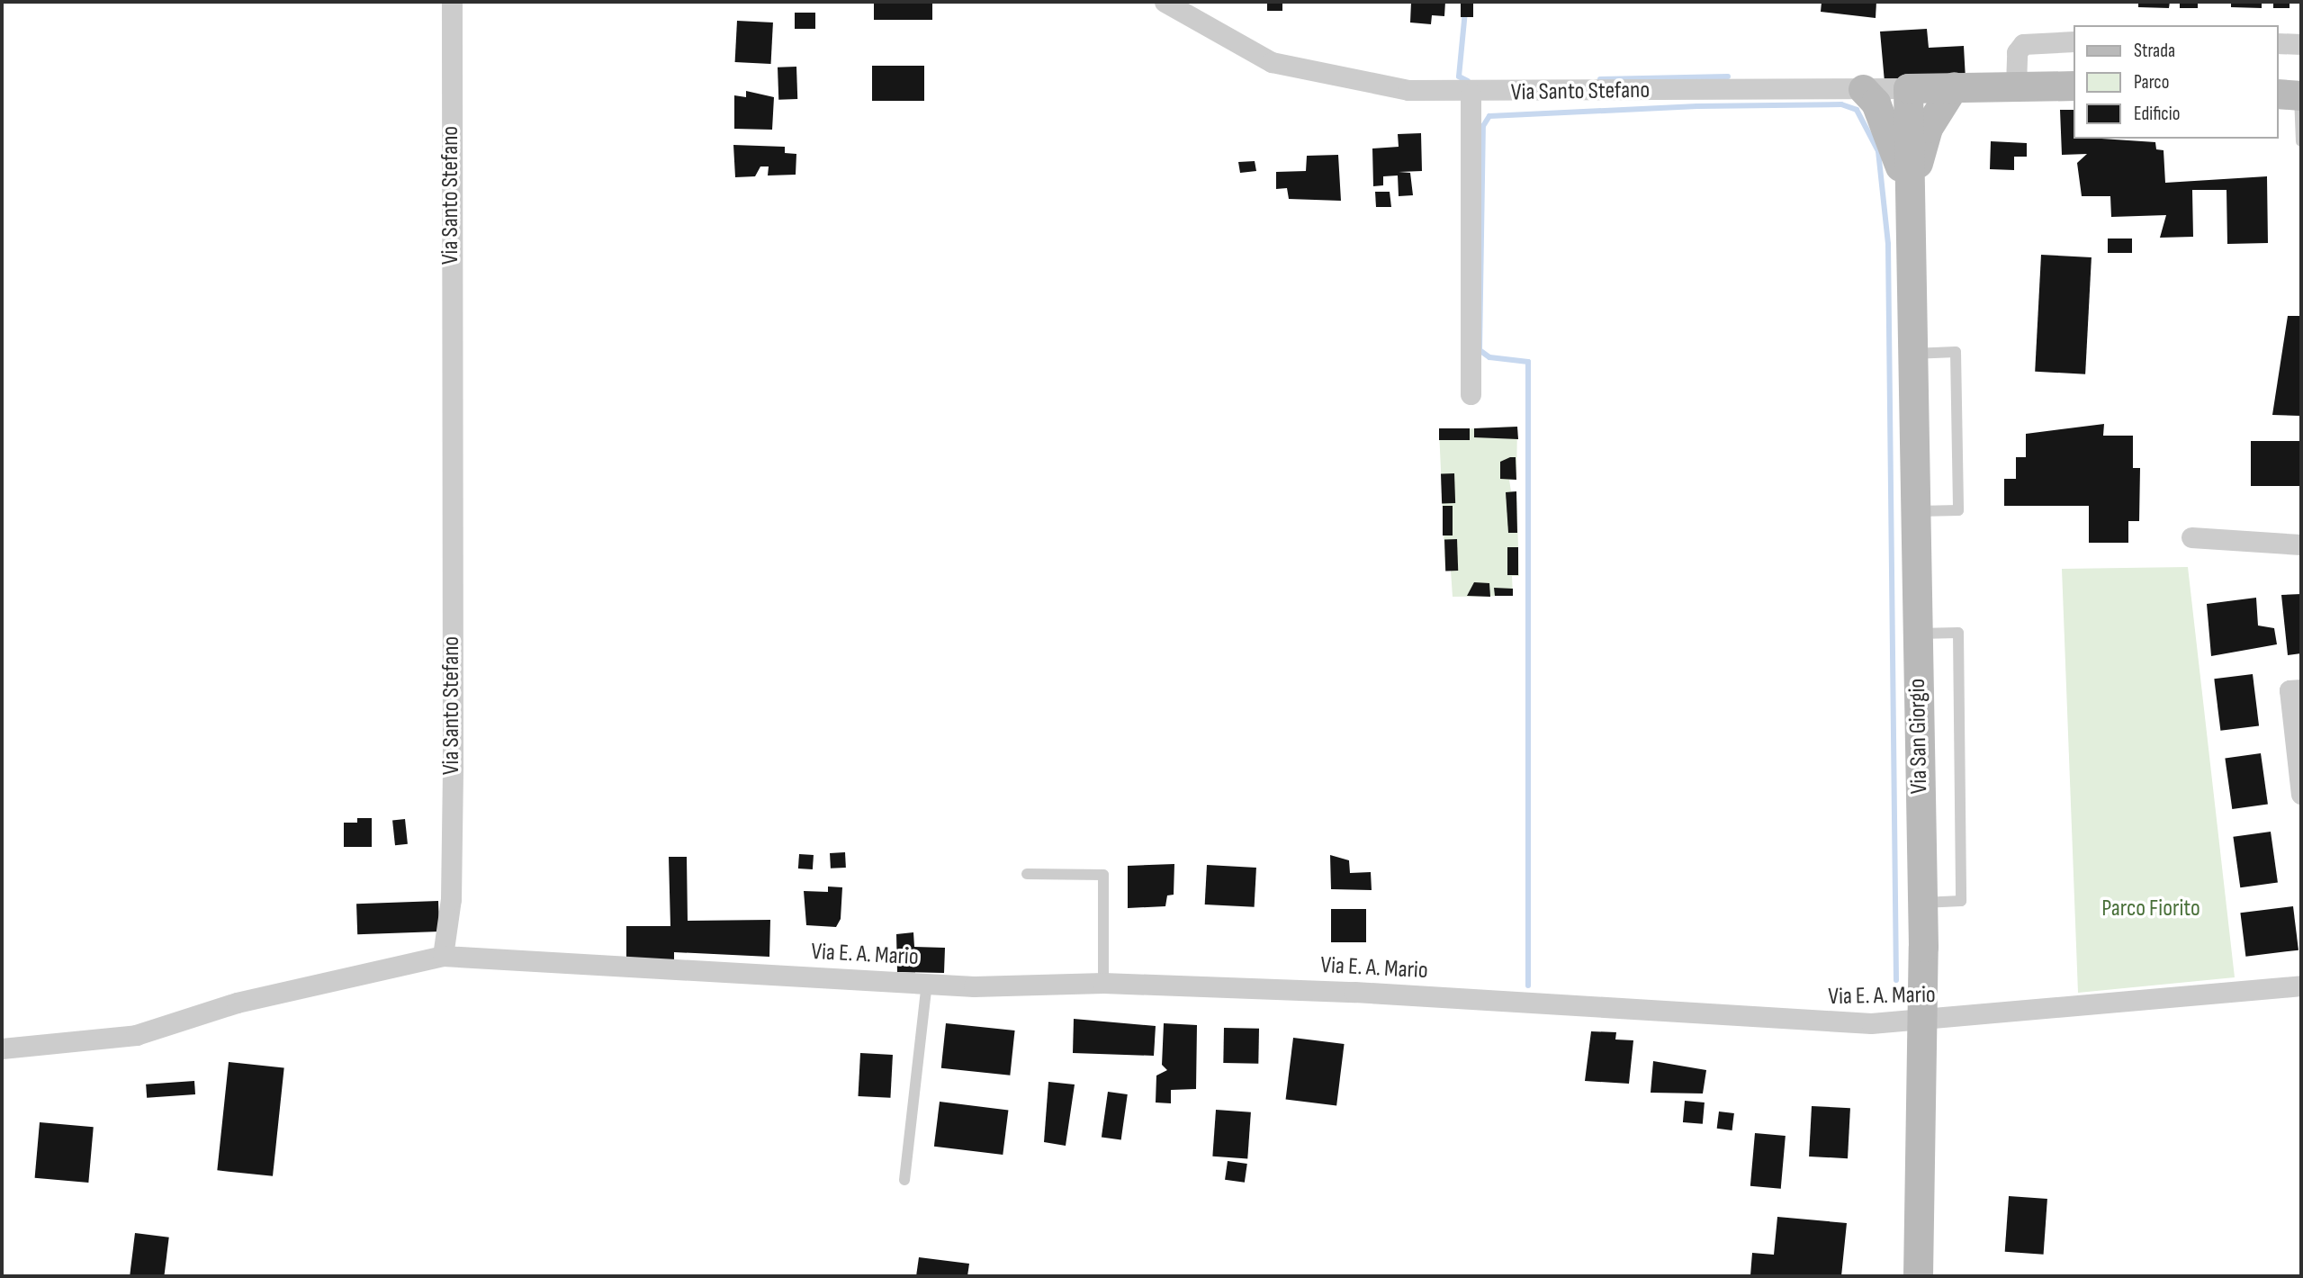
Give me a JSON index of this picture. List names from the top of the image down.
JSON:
{
  "streets": {
    "street": ["Via Santo Stefano", "Via San Giorgio", "Via E. A. Mario"]
  },
  "crossings": [
    ["Via Santo Stefano", "Via San Giorgio"],
    ["Via Santo Stefano", "Via E. A. Mario"],
    ["Via San Giorgio", "Via E. A. Mario"]
  ],
  "parks": ["Parco Fiorito"],
  "legend": ["Strada", "Parco", "Edificio"]
}
